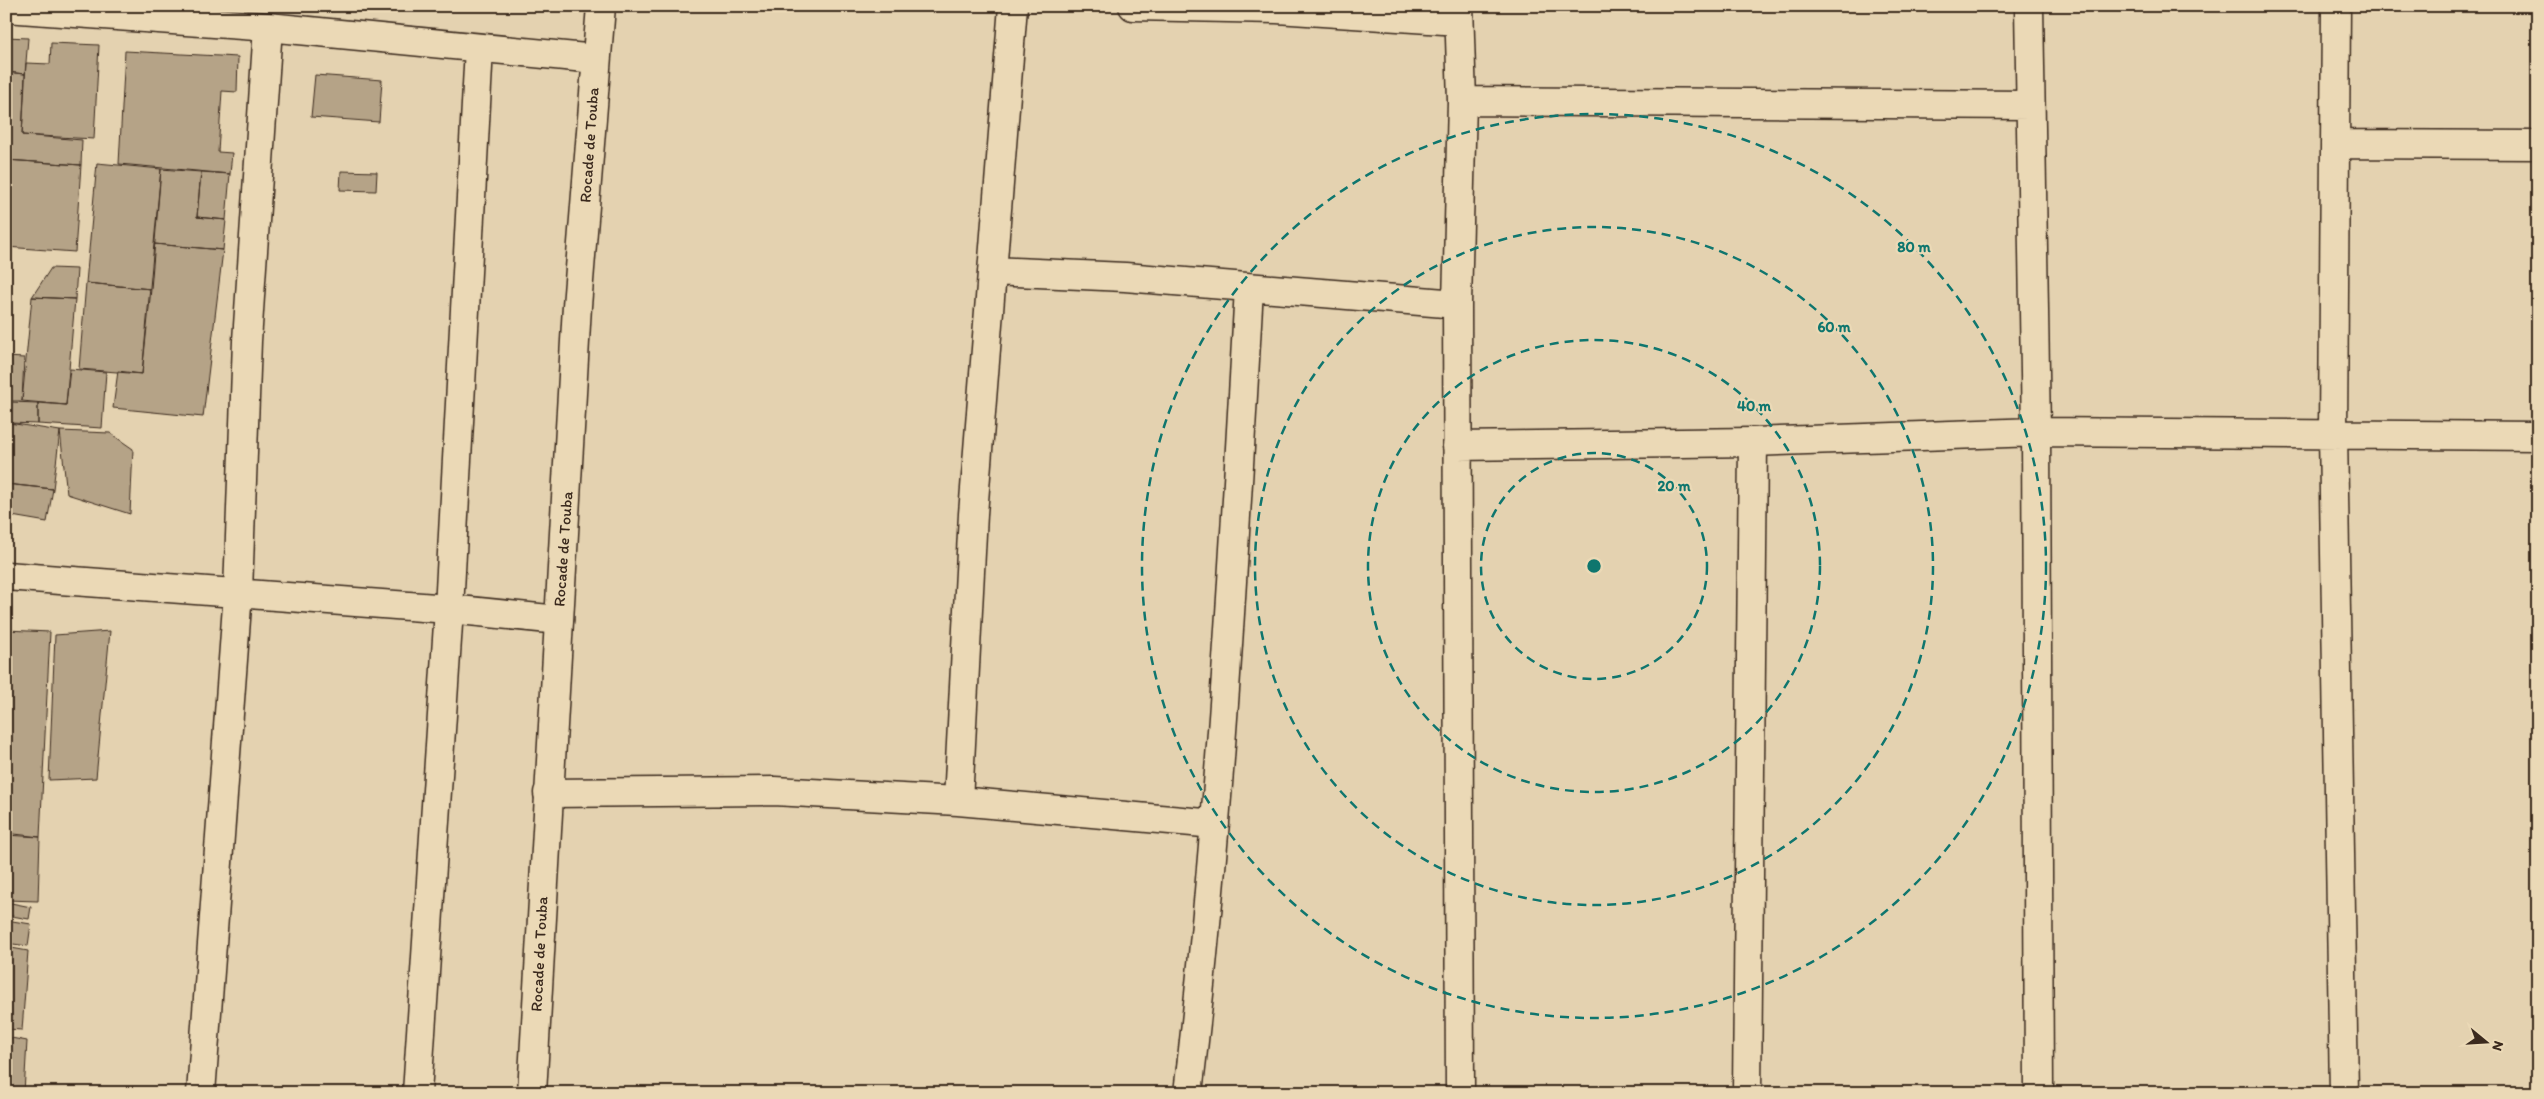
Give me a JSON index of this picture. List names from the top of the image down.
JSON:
{
  "streets": {
    "street": ["Rocade de Touba"]
  },
  "north": "right",
  "rings": [
    "80 m",
    "60 m",
    "40 m",
    "20 m"
  ]
}
